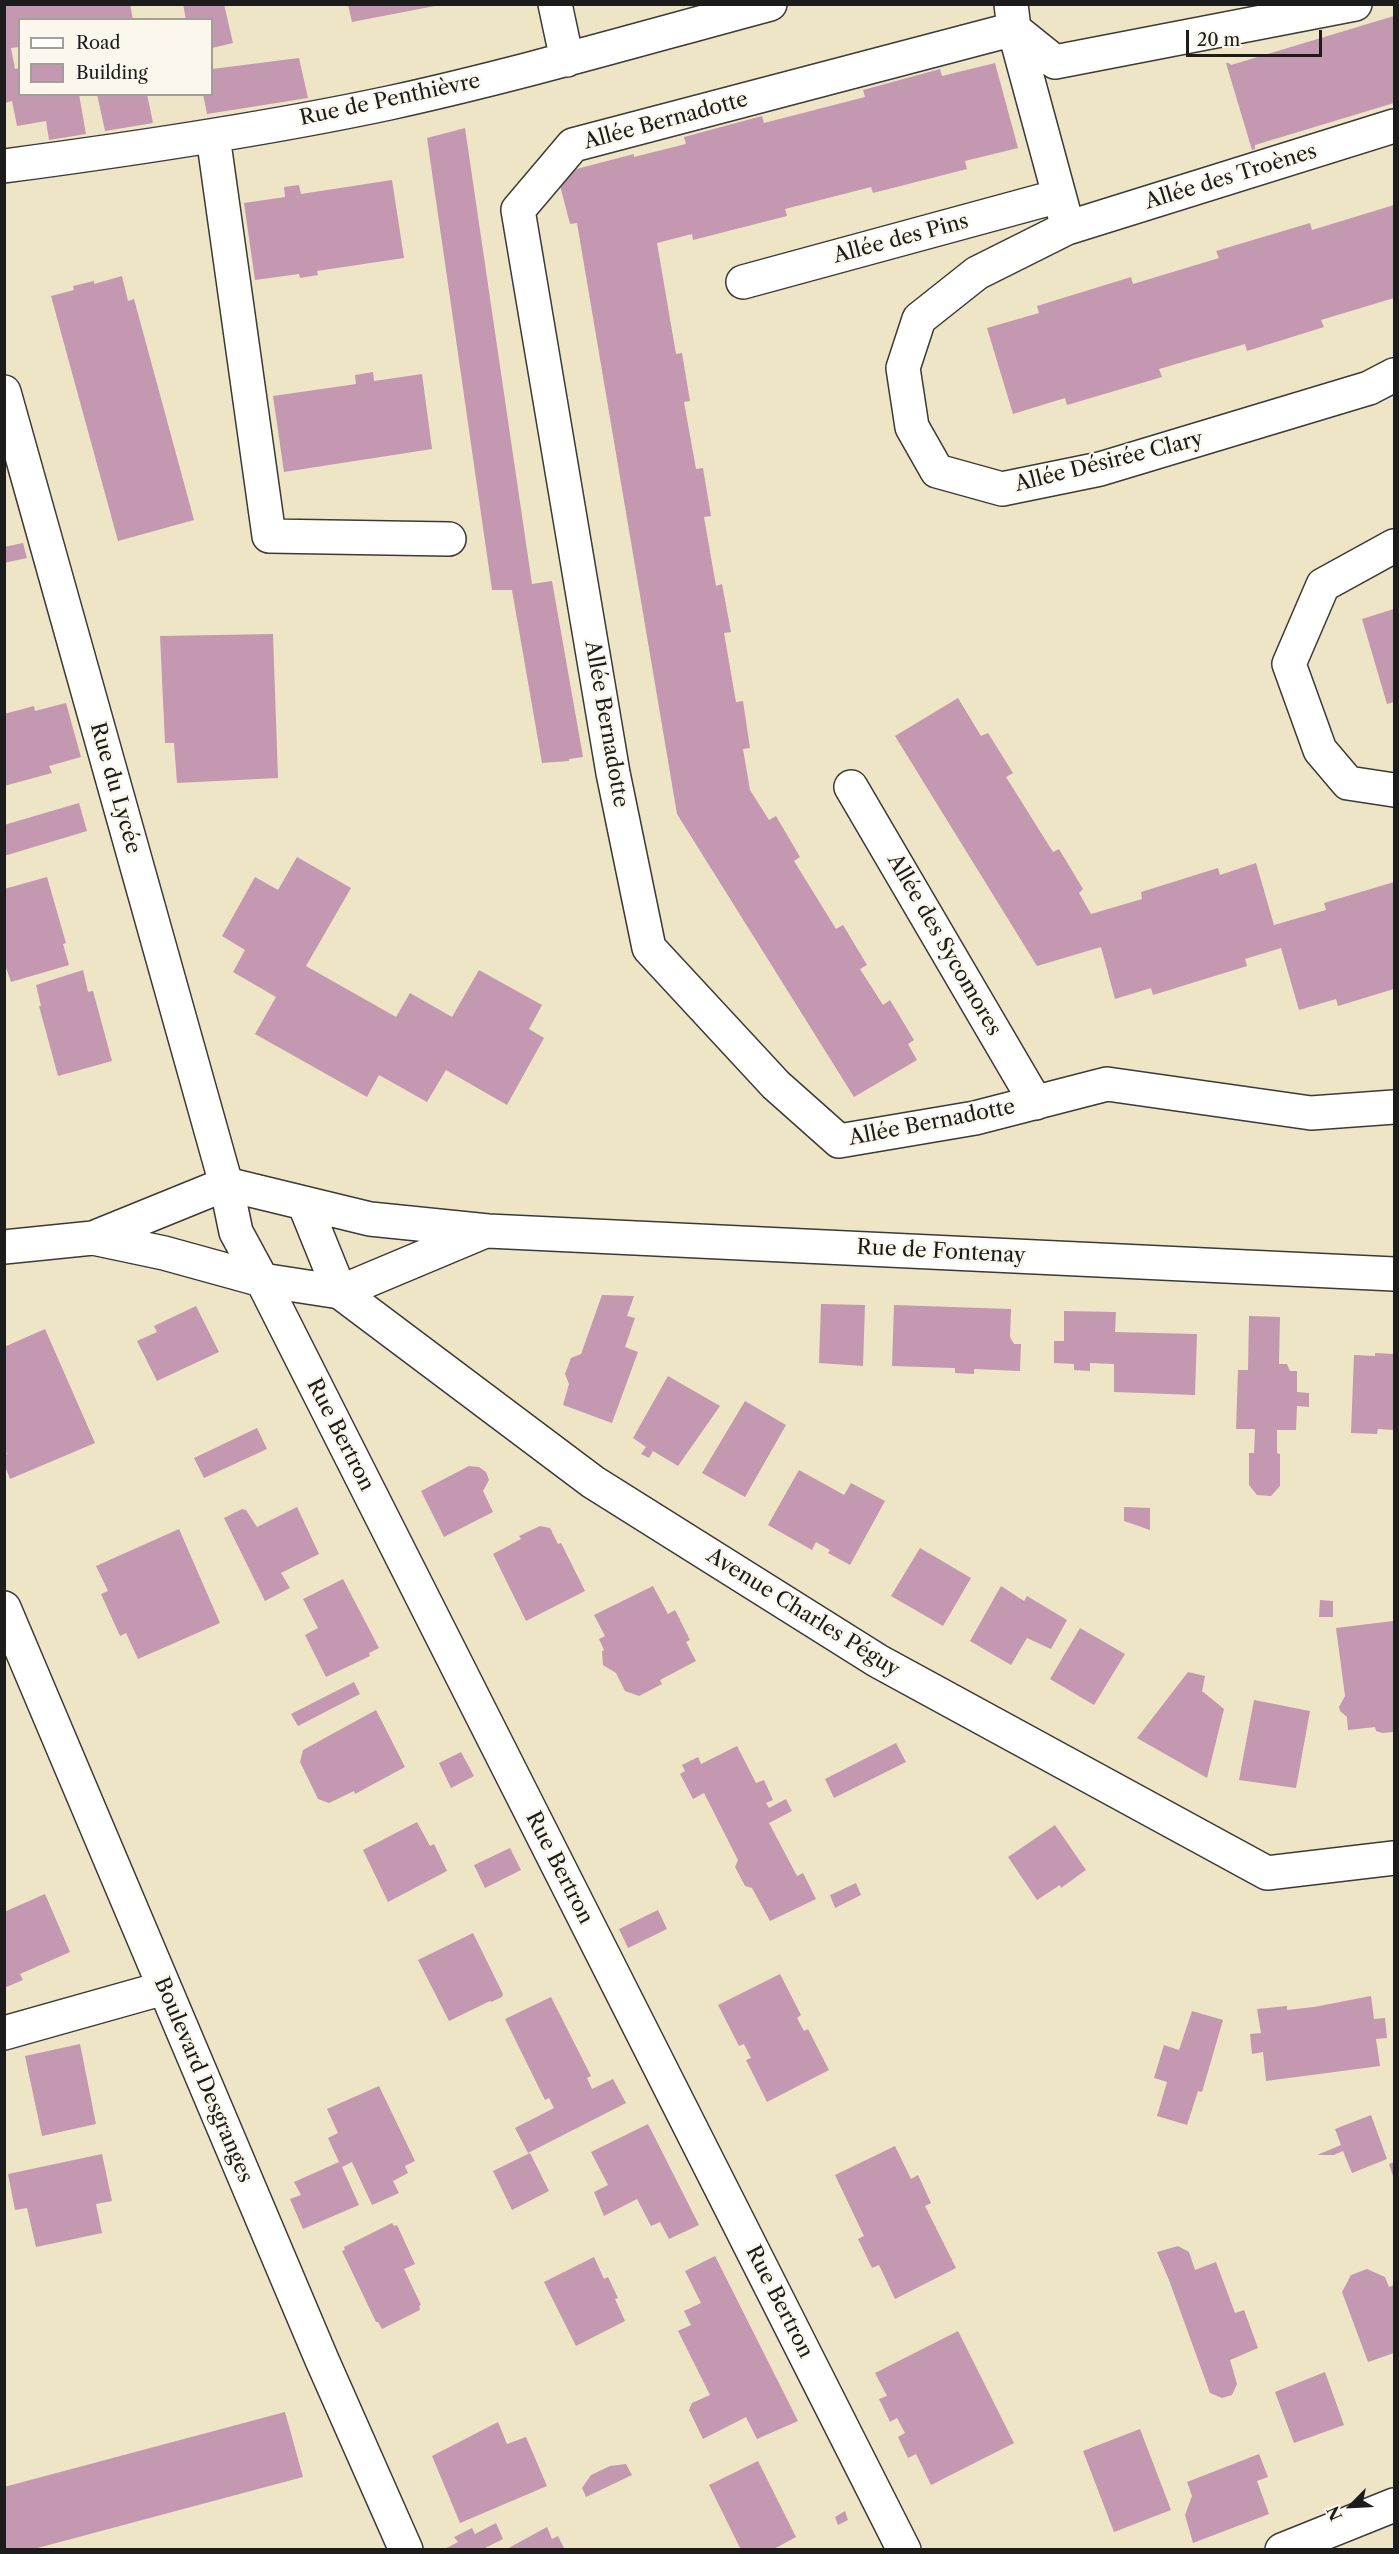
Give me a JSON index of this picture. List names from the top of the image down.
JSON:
{
  "streets": {
    "street": [
      "Rue de Penthièvre",
      "Allée Bernadotte",
      "Allée des Troènes",
      "Allée des Pins",
      "Allée Désirée Clary",
      "Rue du Lycée",
      "Allée des Sycomores",
      "Rue de Fontenay",
      "Rue Bertron",
      "Avenue Charles Péguy",
      "Boulevard Desgranges"
    ]
  },
  "crossings": [
    ["Allée Bernadotte", "Allée des Sycomores"],
    ["Allée des Troènes", "Allée Désirée Clary"],
    ["Rue du Lycée", "Rue de Fontenay"],
    ["Rue du Lycée", "Rue Bertron"],
    ["Rue de Fontenay", "Rue Bertron"],
    ["Rue de Fontenay", "Avenue Charles Péguy"]
  ],
  "legend": ["Road", "Building"],
  "scale_bar": "20 m",
  "north": "bottom left"
}
